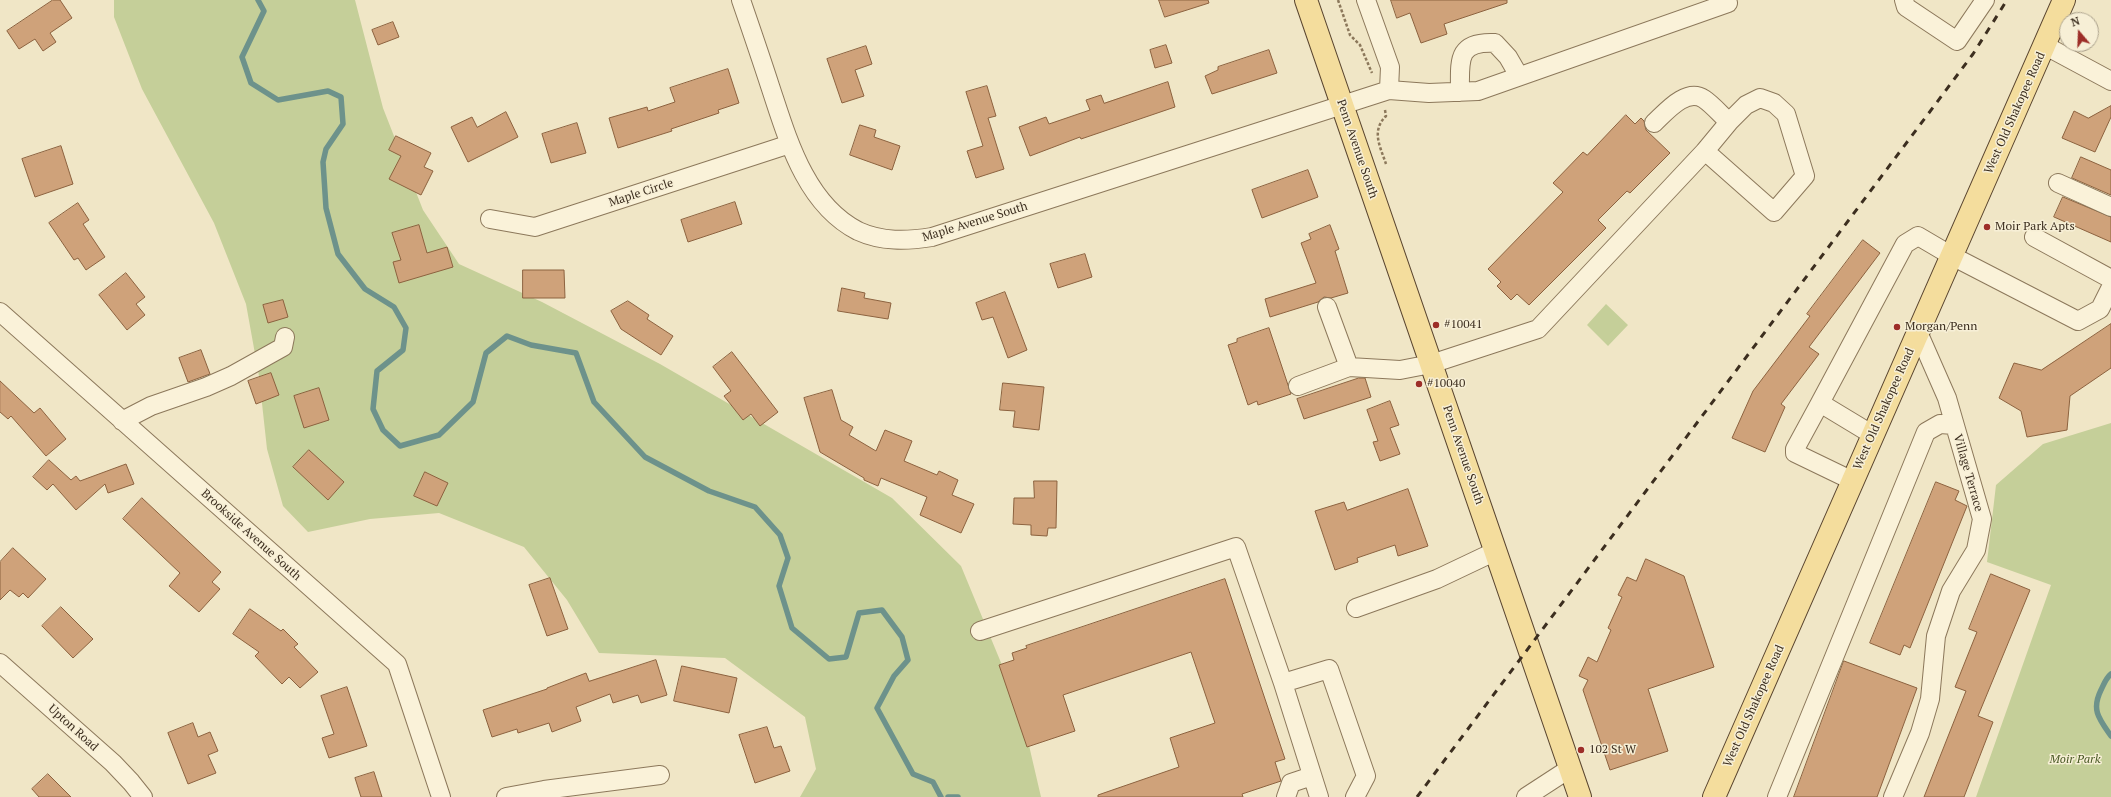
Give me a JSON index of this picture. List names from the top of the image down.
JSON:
{
  "streets": {
    "main road": ["West Old Shakopee Road", "Penn Avenue South"],
    "street": [
      "Maple Circle",
      "Maple Avenue South",
      "Village Terrace",
      "Brookside Avenue South",
      "Upton Road"
    ]
  },
  "crossings": [
    ["West Old Shakopee Road", "Village Terrace"],
    ["Penn Avenue South", "Maple Avenue South"],
    ["Maple Circle", "Maple Avenue South"]
  ],
  "parks": ["Moir Park"],
  "places": [
    "Moir Park Apts",
    "#10041",
    "Morgan/Penn",
    "#10040",
    "102 St W"
  ],
  "north": "top"
}
